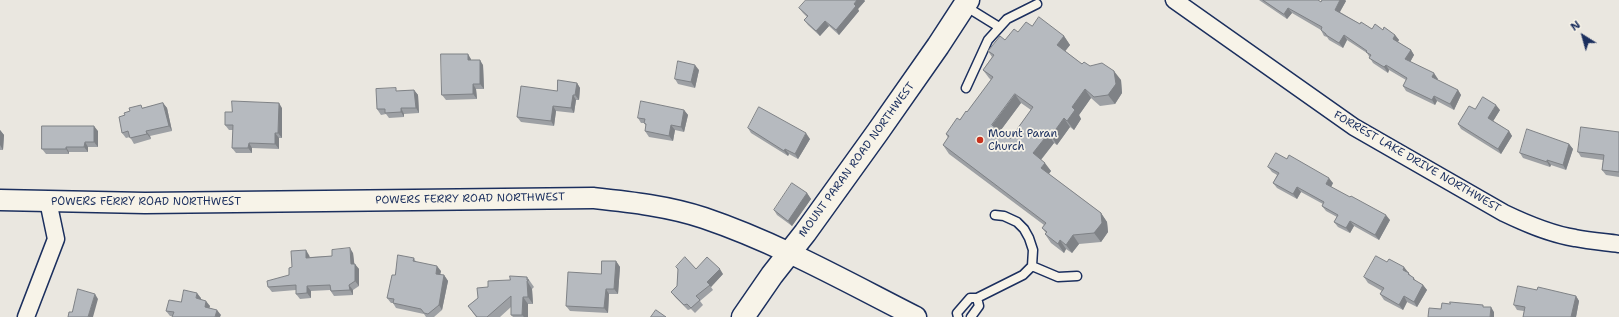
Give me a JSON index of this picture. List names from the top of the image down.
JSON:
{
  "streets": {
    "main road": ["MOUNT PARAN ROAD NORTHWEST"],
    "street": ["FORREST LAKE DRIVE NORTHWEST", "POWERS FERRY ROAD NORTHWEST"]
  },
  "crossings": [
    ["MOUNT PARAN ROAD NORTHWEST", "POWERS FERRY ROAD NORTHWEST"]
  ],
  "places": ["Mount Paran Church"],
  "north": "top left"
}
